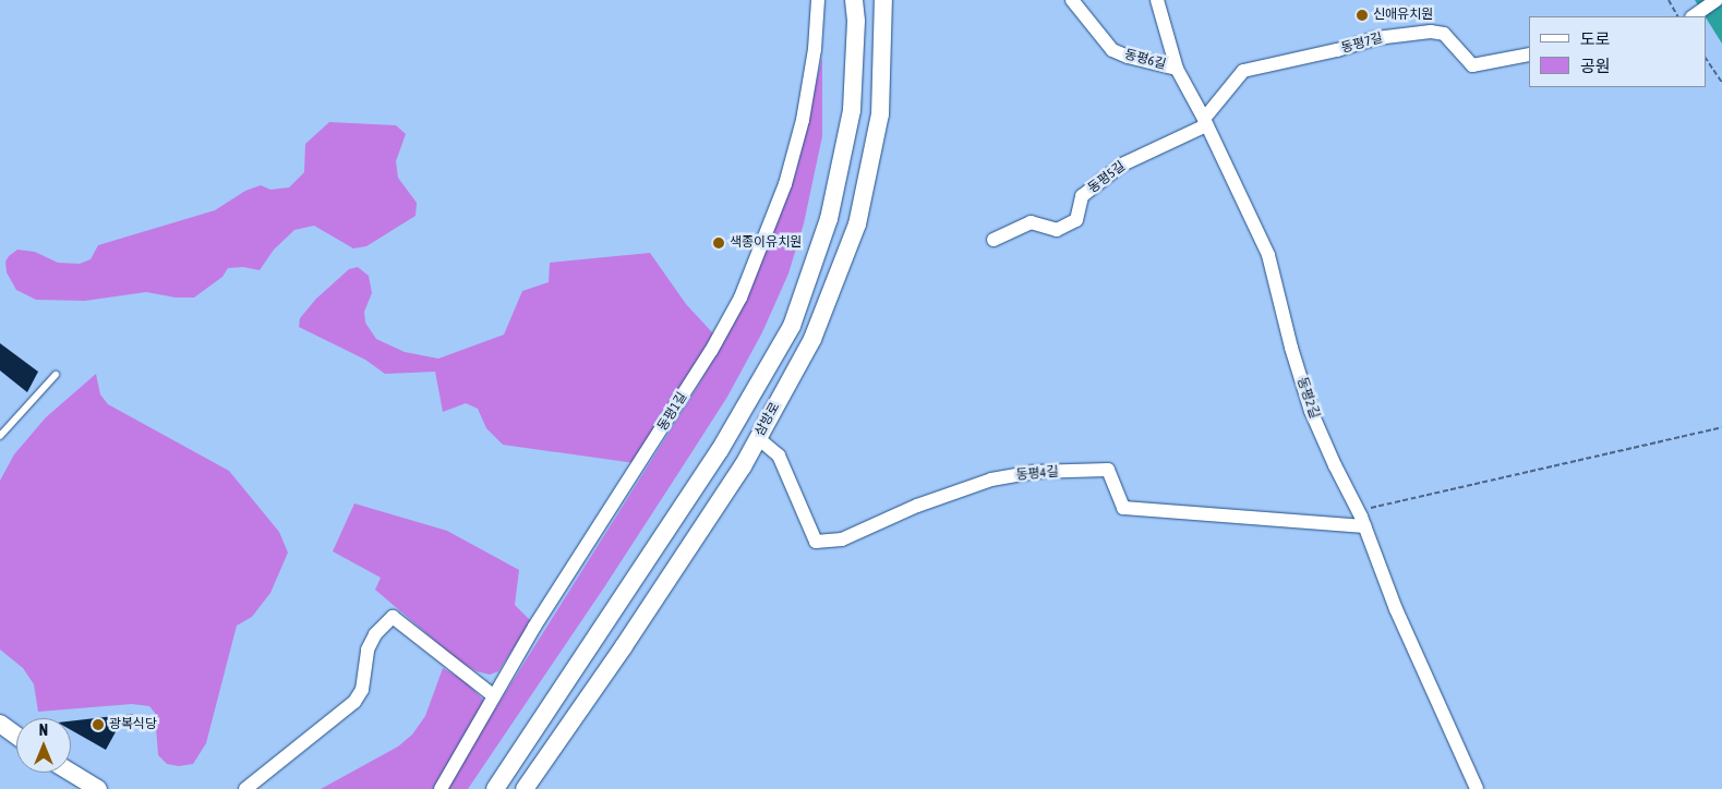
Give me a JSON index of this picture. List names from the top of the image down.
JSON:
{
  "streets": {
    "street": [
      "동평7길",
      "동평6길",
      "동평5길",
      "동평2길",
      "동평1길",
      "삼방로",
      "동평4길"
    ]
  },
  "crossings": [
    ["동평7길", "동평5길"],
    ["동평7길", "동평2길"],
    ["동평6길", "동평2길"],
    ["동평5길", "동평2길"],
    ["동평2길", "동평4길"],
    ["삼방로", "동평4길"]
  ],
  "places": ["신애유치원", "색종이유치원", "광복식당"],
  "legend": ["도로", "공원"],
  "north": "top"
}
